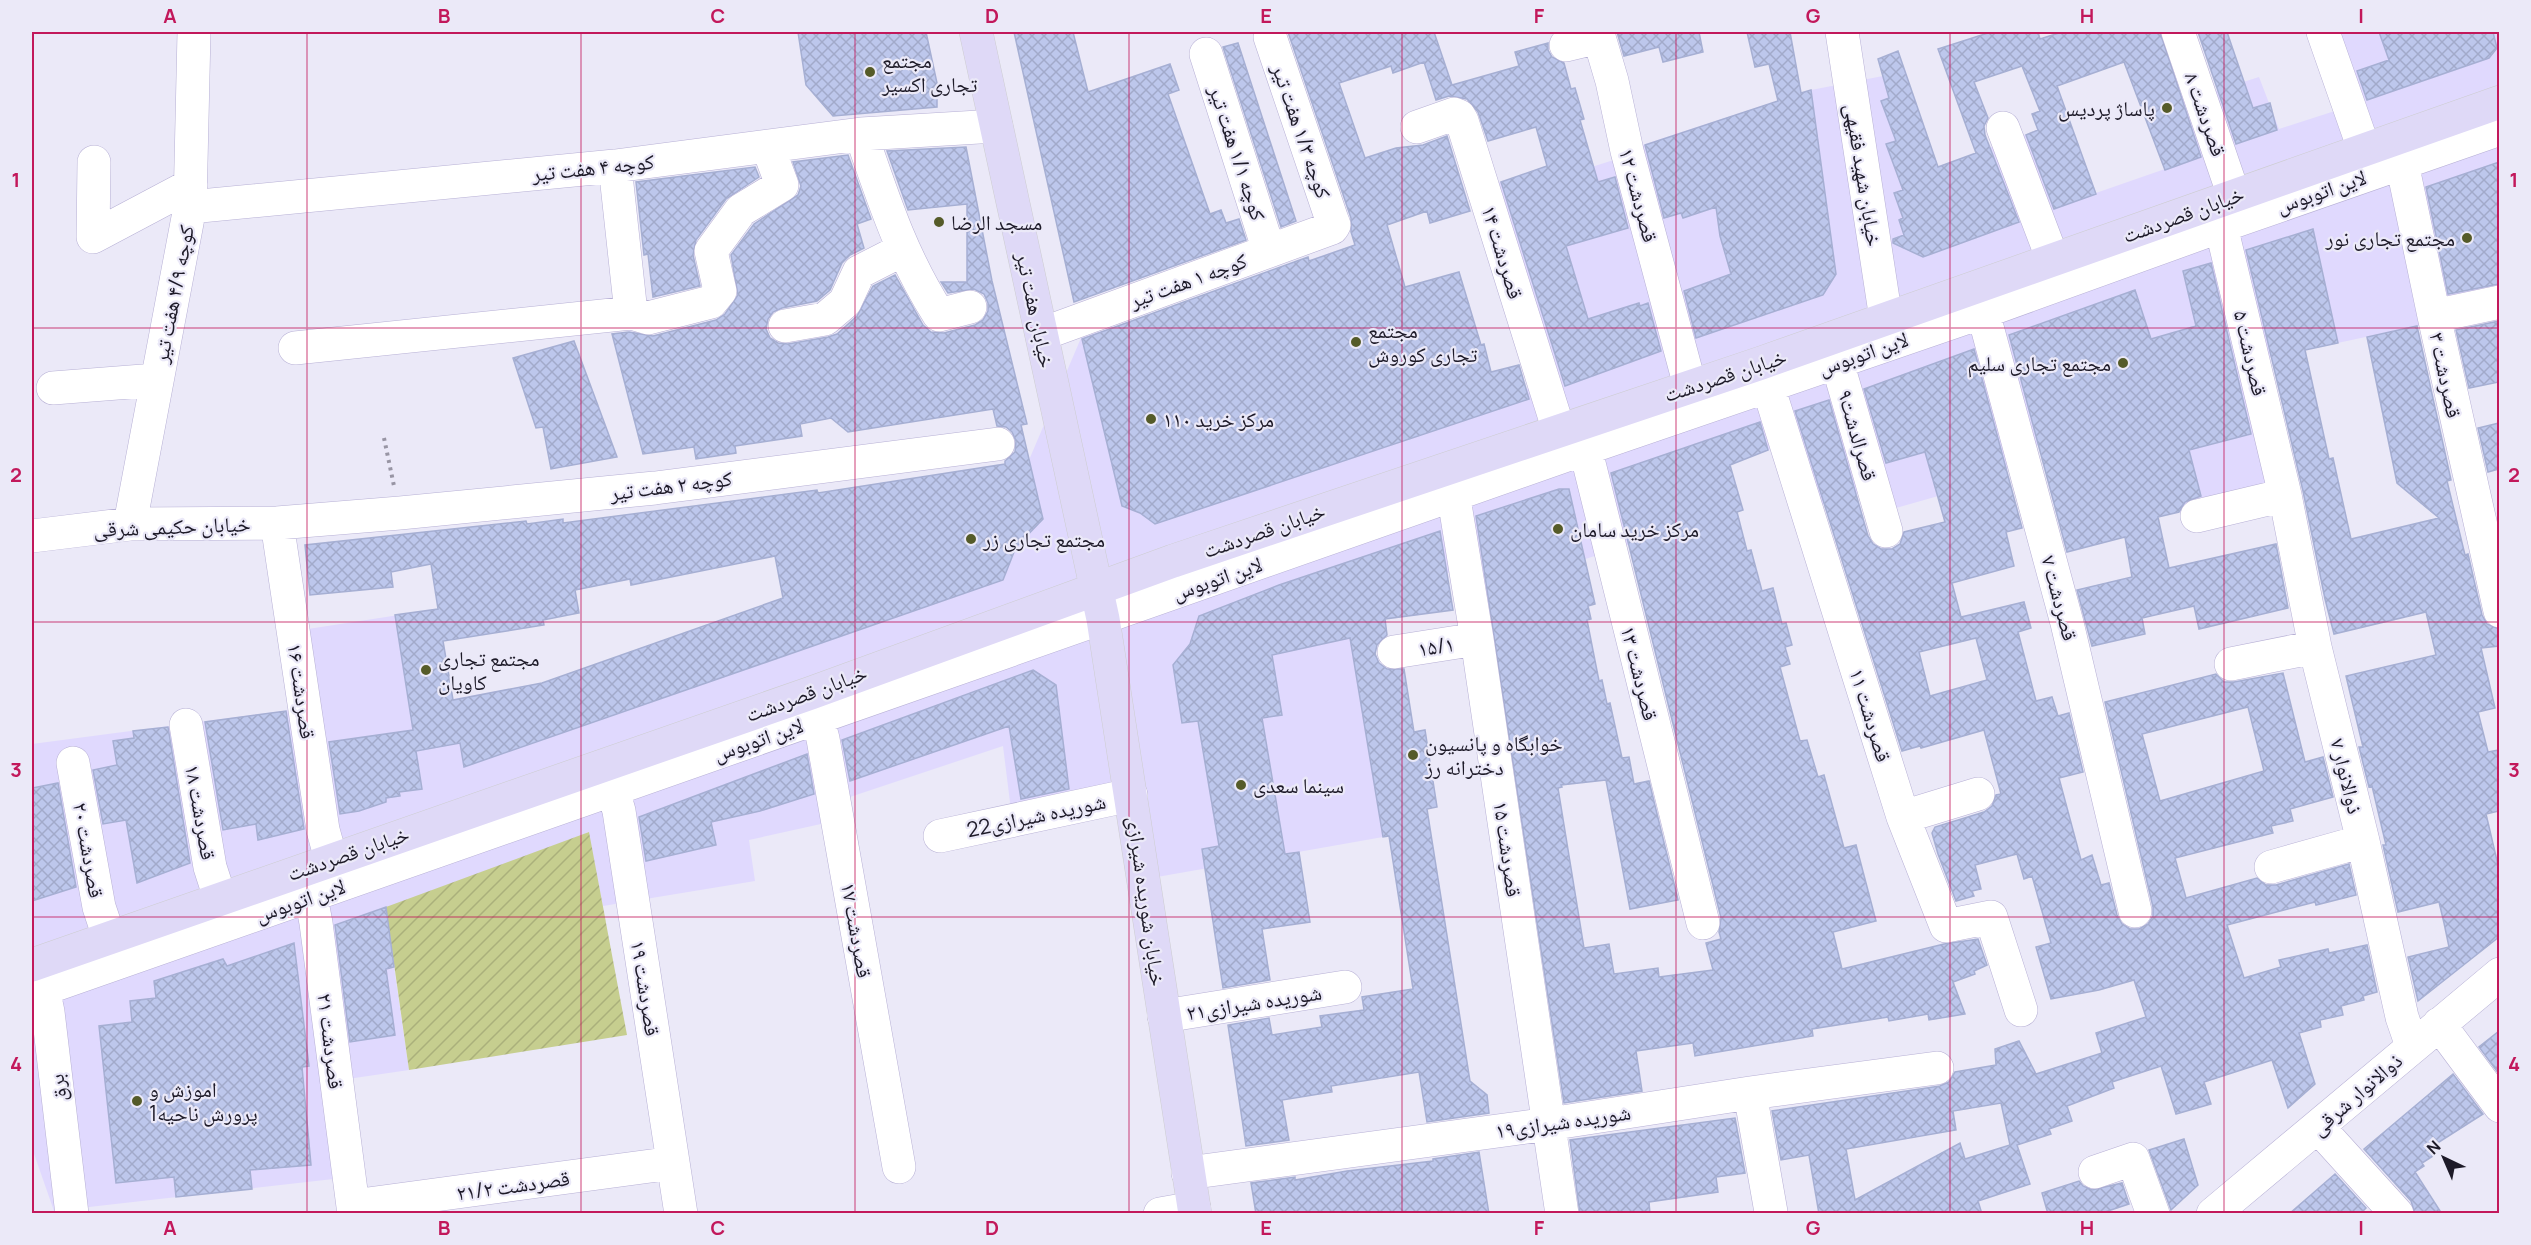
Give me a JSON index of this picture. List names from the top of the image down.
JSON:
{
  "streets": {
    "main road": ["خیابان قصردشت", "خیابان هفت تیر", "خیابان شوریده شیرازی"],
    "street": [
      "قصردشت ۸",
      "کوچه ۱/۳ هفت تیر",
      "کوچه ۱/۱ هفت تیر",
      "کوچه ۴ هفت تیر",
      "خیابان شهید فقیهی",
      "لاین اتوبوس",
      "قصردشت ۱۲",
      "قصردشت ۱۴",
      "کوچه ۱ هفت تیر",
      "کوچه ۴/۹ هفت تیر",
      "قصردشت ۵",
      "قصردشت ۳",
      "قصرالدشت۹",
      "کوچه ۲ هفت تیر",
      "خیابان حکیمی شرقی",
      "قصردشت ۷",
      "۱۵/۱",
      "قصردشت ۱۳",
      "قصردشت ۱۶",
      "قصردشت ۱۱",
      "ذوالانوار ۷",
      "قصردشت ۱۸",
      "22شوریده شیرازی",
      "قصردشت ۱۵",
      "قصردشت ۲۰",
      "قصردشت ۱۷",
      "قصردشت ۱۹",
      "شوریده شیرازی۲۱",
      "قصردشت ۲۱",
      "برق",
      "ذوالانوار شرقی",
      "شوریده شیرازی۱۹",
      "قصردشت ۲۱/۲"
    ]
  },
  "crossings": [
    ["قصردشت ۸", "لاین اتوبوس"],
    ["قصردشت ۸", "خیابان قصردشت"],
    ["قصردشت ۸", "قصردشت ۵"],
    ["کوچه ۱/۳ هفت تیر", "کوچه ۱ هفت تیر"],
    ["کوچه ۱/۱ هفت تیر", "کوچه ۱ هفت تیر"],
    ["کوچه ۴ هفت تیر", "کوچه ۴/۹ هفت تیر"],
    ["کوچه ۴ هفت تیر", "خیابان هفت تیر"],
    ["خیابان شهید فقیهی", "خیابان قصردشت"],
    ["لاین اتوبوس", "خیابان قصردشت"],
    ["لاین اتوبوس", "قصردشت ۵"],
    ["لاین اتوبوس", "قصردشت ۳"],
    ["لاین اتوبوس", "قصرالدشت۹"],
    ["لاین اتوبوس", "قصردشت ۷"],
    ["لاین اتوبوس", "قصردشت ۱۶"],
    ["لاین اتوبوس", "قصردشت ۲۱"],
    ["لاین اتوبوس", "برق"],
    ["قصردشت ۱۲", "خیابان قصردشت"],
    ["خیابان قصردشت", "قصردشت ۱۴"],
    ["خیابان قصردشت", "خیابان هفت تیر"],
    ["خیابان قصردشت", "قصردشت ۵"],
    ["خیابان قصردشت", "قصردشت ۳"],
    ["خیابان قصردشت", "قصرالدشت۹"],
    ["خیابان قصردشت", "قصردشت ۷"],
    ["خیابان قصردشت", "قصردشت ۱۳"],
    ["خیابان قصردشت", "قصردشت ۱۶"],
    ["خیابان قصردشت", "قصردشت ۱۱"],
    ["خیابان قصردشت", "قصردشت ۱۸"],
    ["خیابان قصردشت", "قصردشت ۱۵"],
    ["خیابان قصردشت", "قصردشت ۲۰"],
    ["خیابان قصردشت", "خیابان شوریده شیرازی"],
    ["خیابان قصردشت", "قصردشت ۱۷"],
    ["خیابان قصردشت", "قصردشت ۱۹"],
    ["خیابان قصردشت", "قصردشت ۲۱"],
    ["خیابان قصردشت", "برق"],
    ["قصردشت ۱۴", "قصردشت ۱۳"],
    ["کوچه ۱ هفت تیر", "خیابان هفت تیر"],
    ["کوچه ۴/۹ هفت تیر", "خیابان حکیمی شرقی"],
    ["خیابان هفت تیر", "خیابان شوریده شیرازی"],
    ["قصردشت ۵", "ذوالانوار ۷"],
    ["کوچه ۲ هفت تیر", "خیابان حکیمی شرقی"],
    ["کوچه ۲ هفت تیر", "قصردشت ۱۶"],
    ["خیابان حکیمی شرقی", "قصردشت ۱۶"],
    ["۱۵/۱", "قصردشت ۱۵"],
    ["قصردشت ۱۶", "قصردشت ۲۱"],
    ["ذوالانوار ۷", "ذوالانوار شرقی"],
    ["22شوریده شیرازی", "خیابان شوریده شیرازی"],
    ["قصردشت ۱۵", "شوریده شیرازی۱۹"],
    ["خیابان شوریده شیرازی", "شوریده شیرازی۲۱"],
    ["خیابان شوریده شیرازی", "شوریده شیرازی۱۹"],
    ["قصردشت ۱۹", "قصردشت ۲۱/۲"],
    ["قصردشت ۲۱", "قصردشت ۲۱/۲"]
  ],
  "places": [
    "مجتمع تجاری اکسیر",
    "پاساژ پردیس",
    "مسجد الرضا",
    "مجتمع تجاری نور",
    "مجتمع تجاری کوروش",
    "مجتمع تجاری سلیم",
    "مرکز خرید ۱۱۰",
    "مرکز خرید سامان",
    "مجتمع تجاری زر",
    "مجتمع تجاری کاویان",
    "خوابگاه و پانسیون دخترانه رز",
    "سینما سعدی",
    "اموزش و پرورش ناحیه1"
  ],
  "north": "top left",
  "grid": {
    "columns": [
      "A",
      "B",
      "C",
      "D",
      "E",
      "F",
      "G",
      "H",
      "I"
    ],
    "rows": [
      "1",
      "2",
      "3",
      "4"
    ]
  }
}
